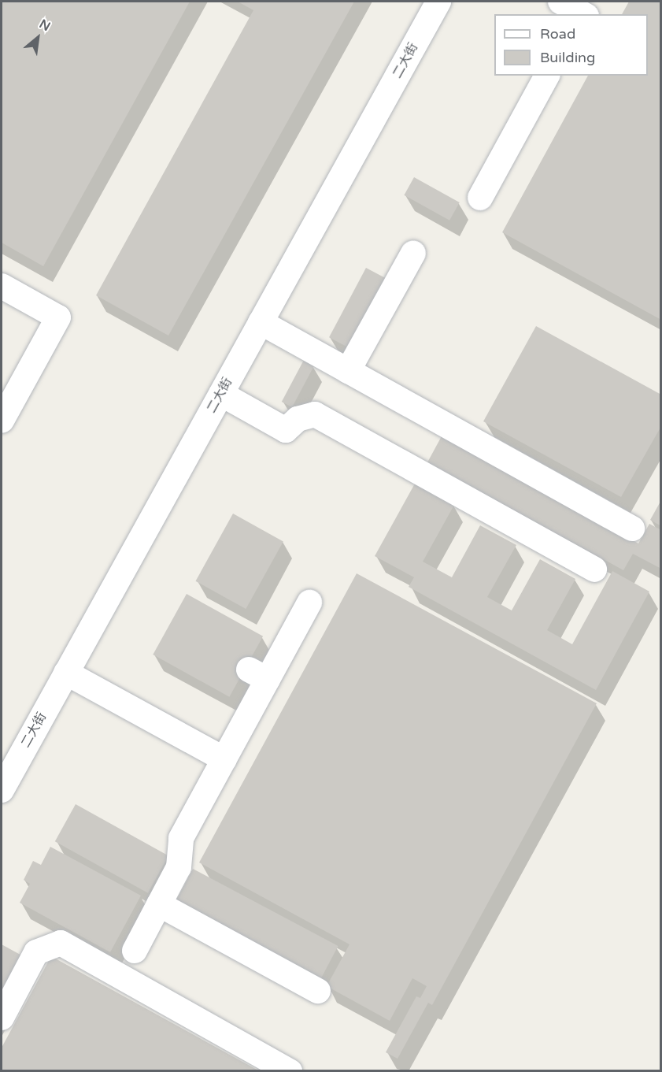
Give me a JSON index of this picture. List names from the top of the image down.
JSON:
{
  "streets": {
    "street": ["二大街"]
  },
  "legend": ["Road", "Building"],
  "north": "top right"
}
